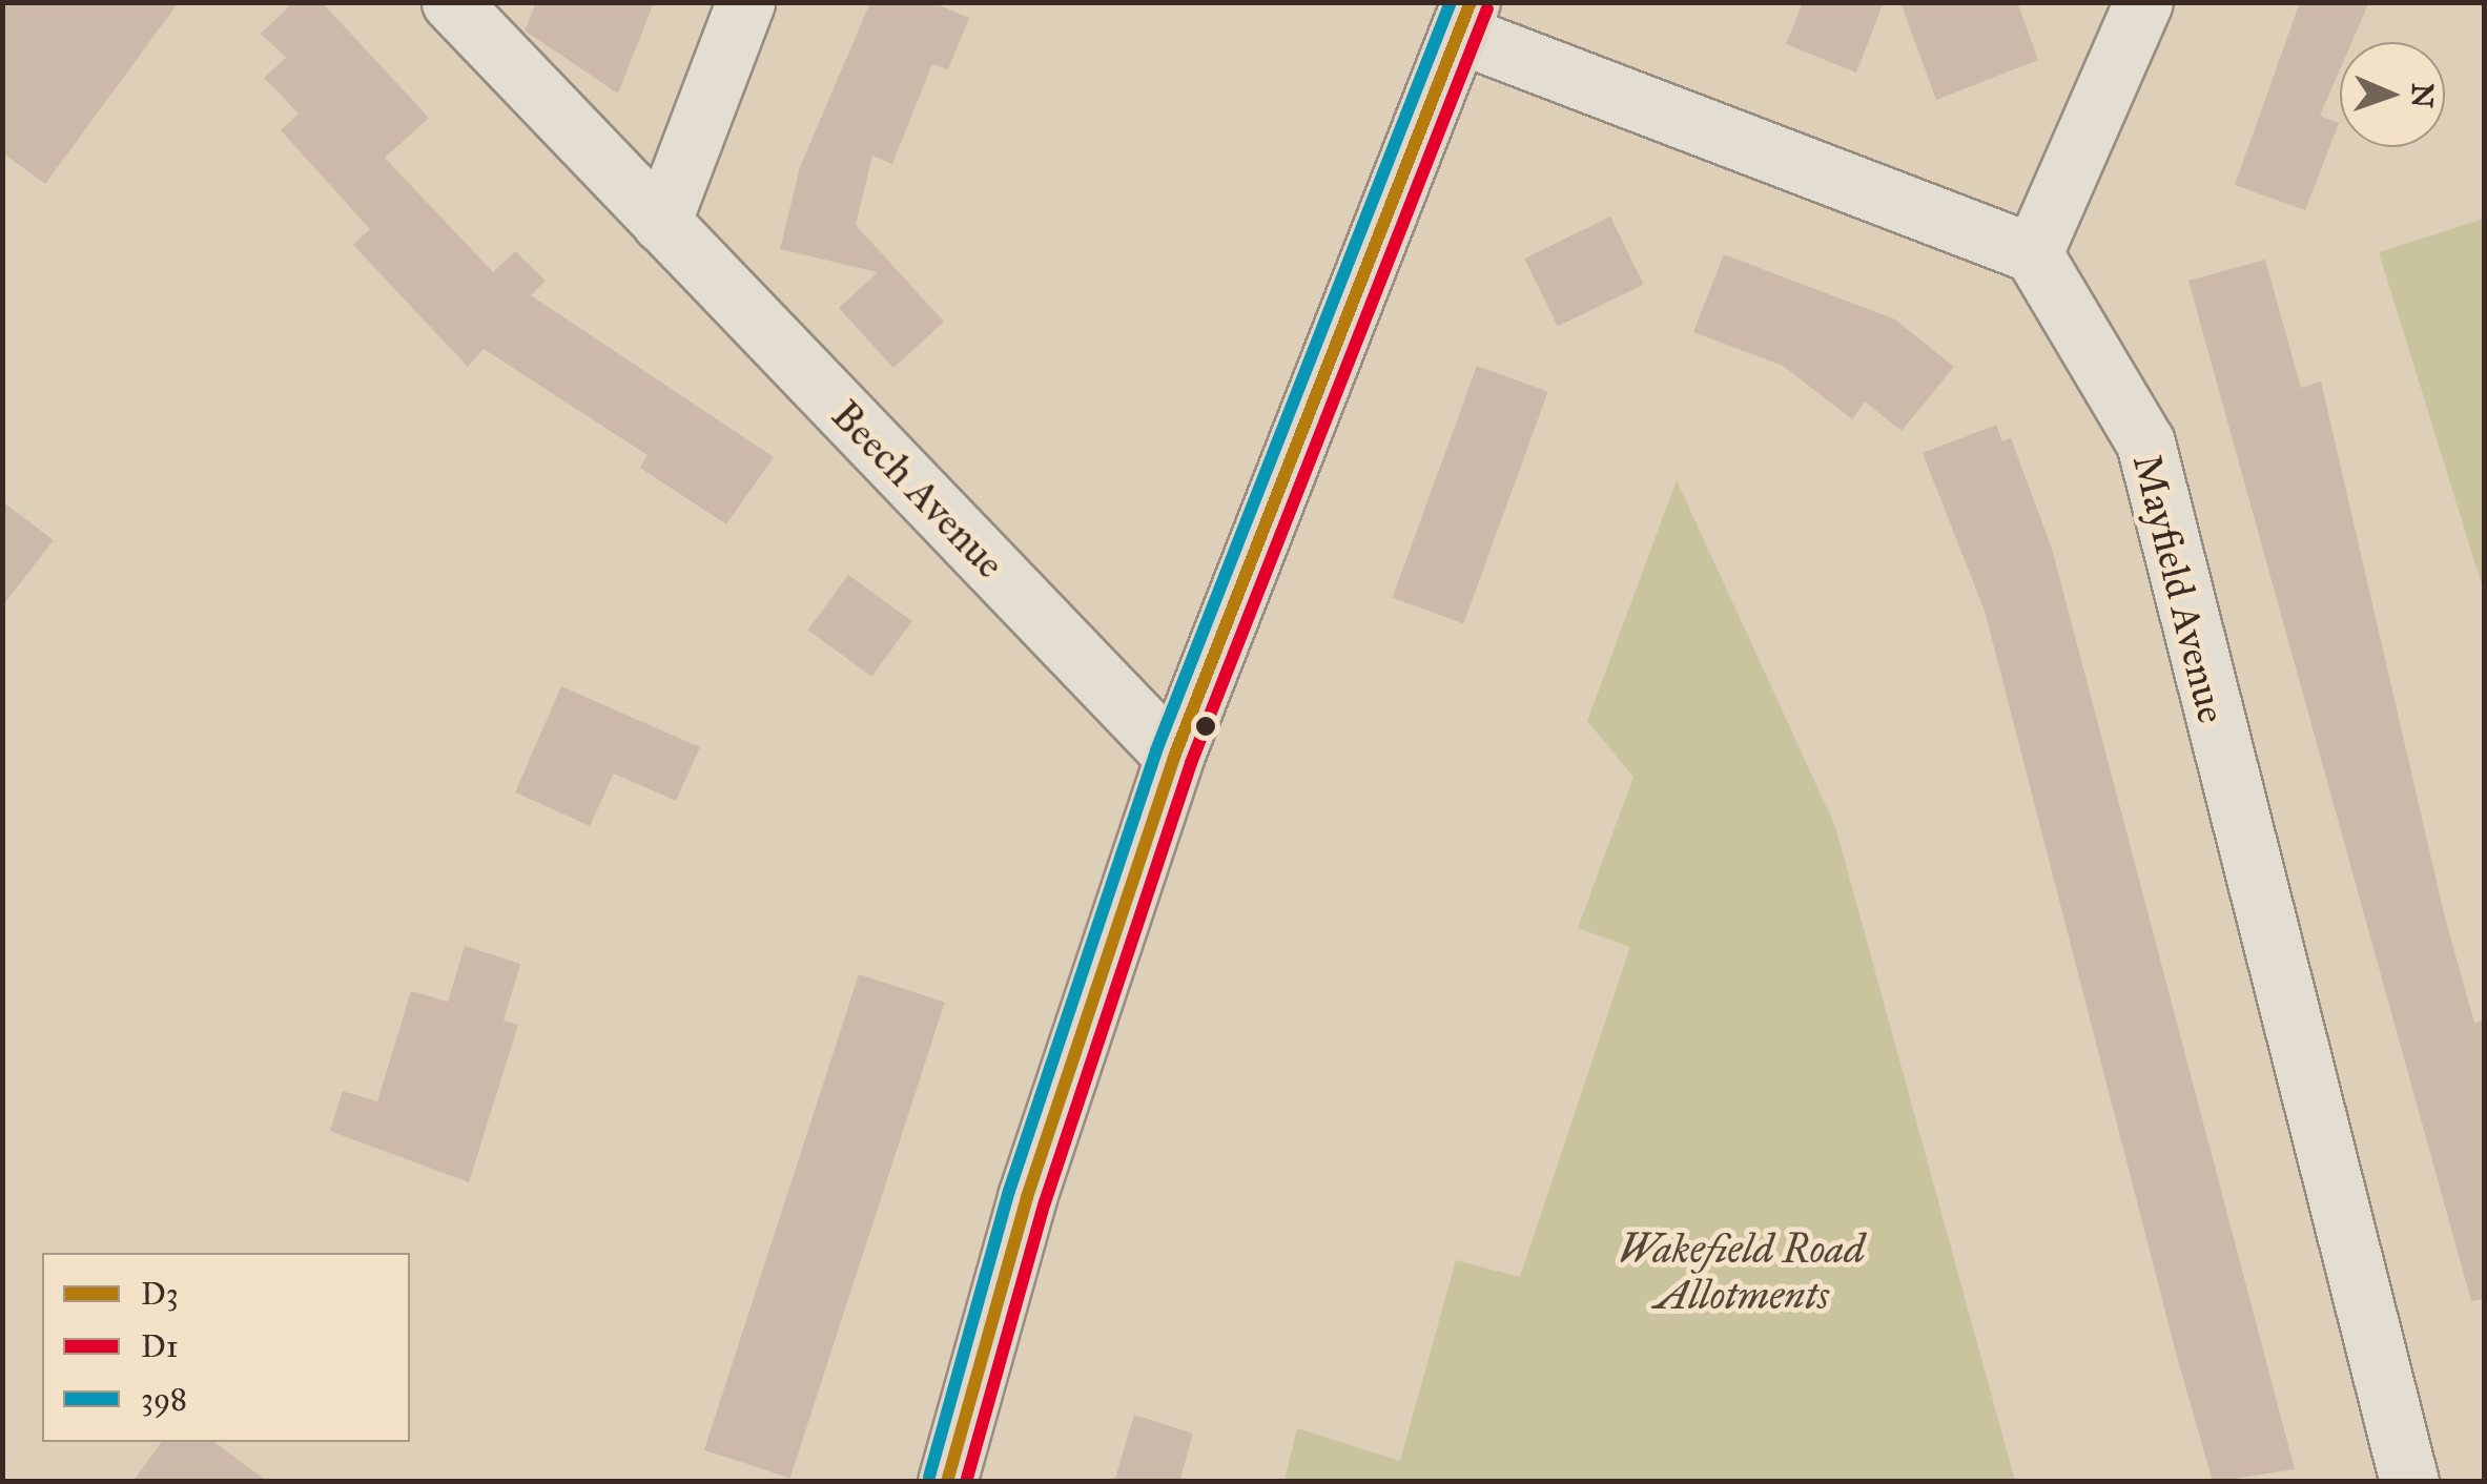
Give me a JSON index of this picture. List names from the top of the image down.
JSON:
{
  "streets": {
    "street": ["Beech Avenue", "Mayfield Avenue"]
  },
  "parks": ["Wakefield Road Allotments"],
  "lines": ["transit line D3", "transit line 398", "transit line D1"],
  "legend": ["D3", "D1", "398"],
  "north": "right"
}
